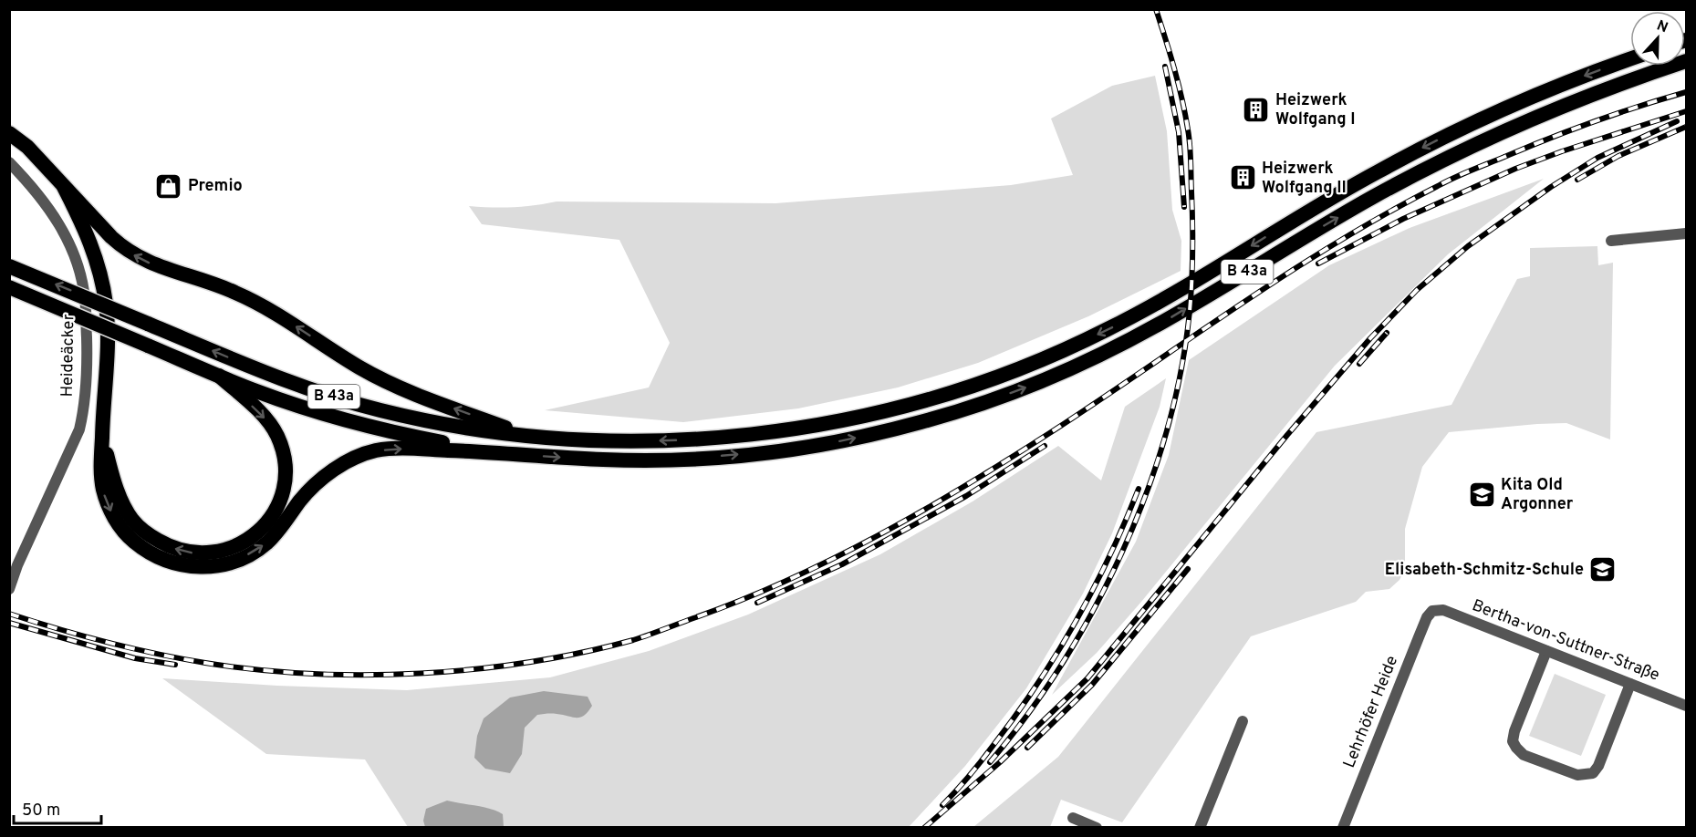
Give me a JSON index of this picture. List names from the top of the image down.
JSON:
{
  "streets": {
    "highway": ["B 43a"],
    "street": ["Heideäcker", "Bertha-von-Suttner-Straße", "Lehrhöfer Heide"]
  },
  "crossings": [
    ["Bertha-von-Suttner-Straße", "Lehrhöfer Heide"]
  ],
  "places": {
    "building": ["Heizwerk Wolfgang I", "Heizwerk Wolfgang II"],
    "shop": ["Premio"],
    "school or university": ["Kita Old Argonner", "Elisabeth-Schmitz-Schule"]
  },
  "scale_bar": "50 m",
  "north": "top"
}
